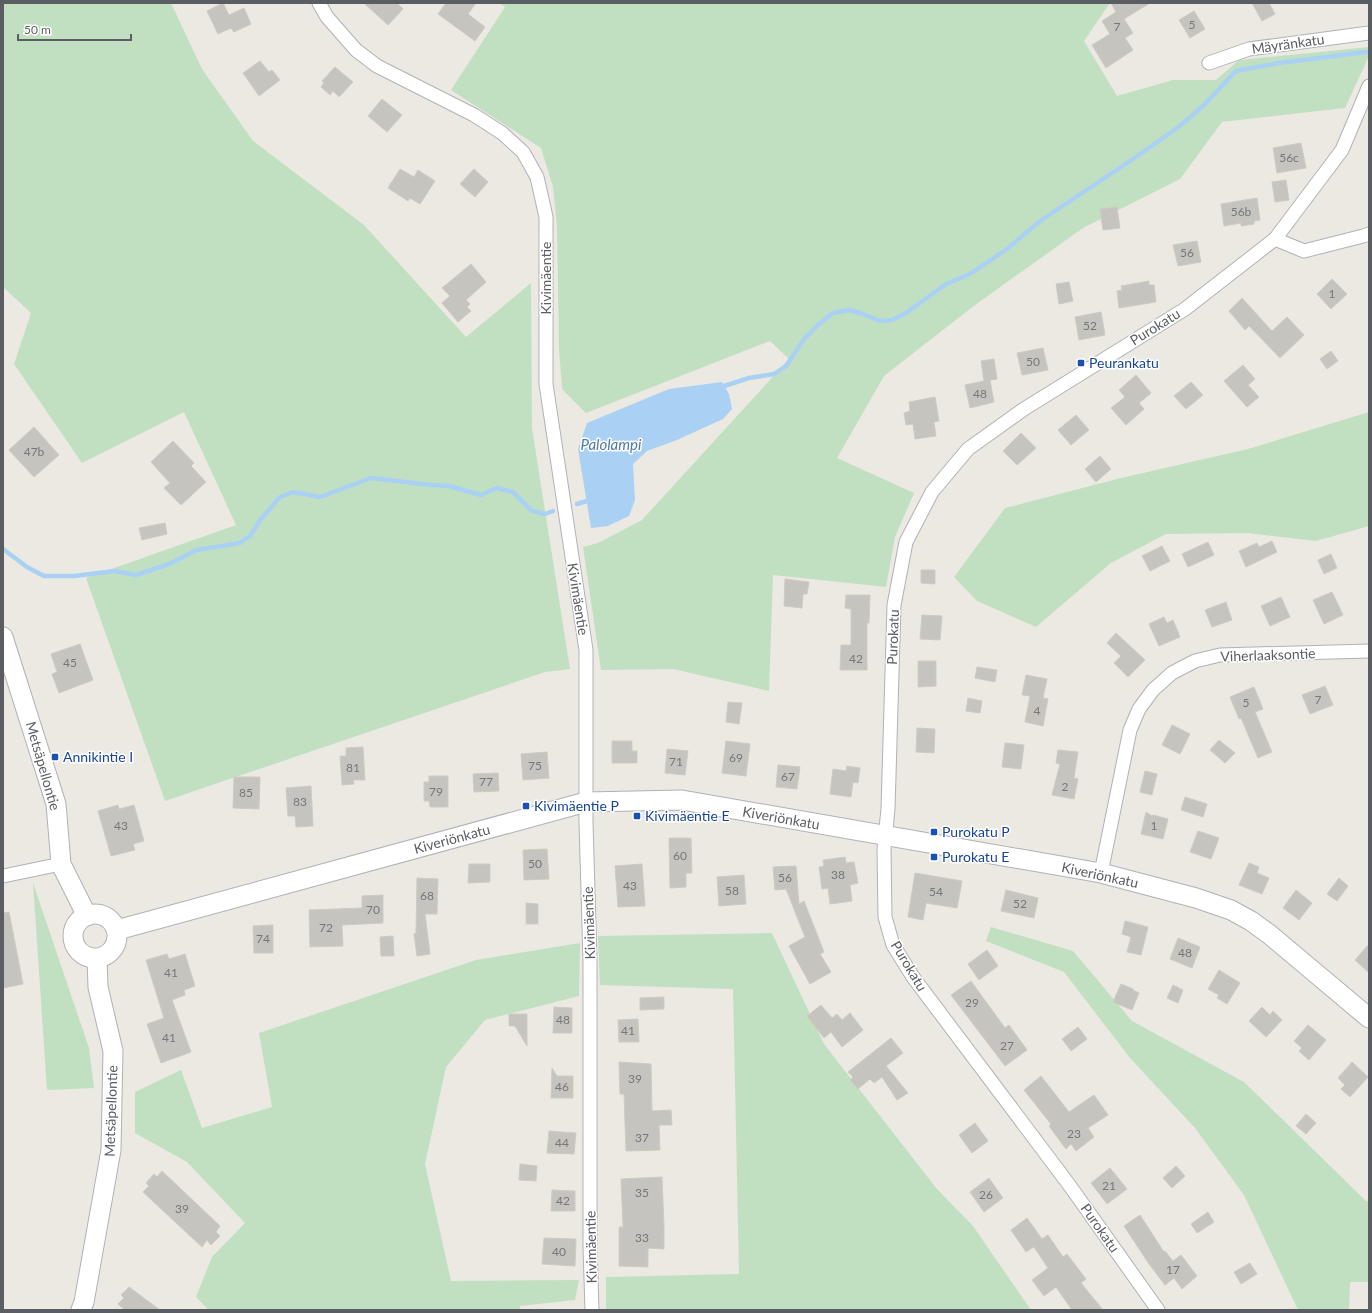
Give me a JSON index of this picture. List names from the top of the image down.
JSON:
{
  "streets": {
    "street": [
      "Mäyränkatu",
      "Kivimäentie",
      "Purokatu",
      "Viherlaaksontie",
      "Metsäpellontie",
      "Kiveriönkatu"
    ]
  },
  "crossings": [
    ["Kivimäentie", "Kiveriönkatu"],
    ["Purokatu", "Kiveriönkatu"],
    ["Viherlaaksontie", "Kiveriönkatu"],
    ["Metsäpellontie", "Kiveriönkatu"]
  ],
  "water": ["Palolampi"],
  "places": {
    "transit": [
      "Peurankatu",
      "Annikintie I",
      "Kivimäentie P",
      "Kivimäentie E",
      "Purokatu P",
      "Purokatu E"
    ]
  },
  "house_numbers": [
    "5",
    "7",
    "56c",
    "56b",
    "56",
    "1",
    "52",
    "50",
    "48",
    "47b",
    "42",
    "45",
    "7",
    "5",
    "4",
    "69",
    "71",
    "75",
    "81",
    "67",
    "77",
    "2",
    "79",
    "85",
    "83",
    "43",
    "1",
    "60",
    "50",
    "38",
    "56",
    "43",
    "58",
    "54",
    "68",
    "52",
    "70",
    "72",
    "74",
    "48",
    "41",
    "29",
    "48",
    "41",
    "41",
    "27",
    "39",
    "46",
    "23",
    "37",
    "44",
    "21",
    "35",
    "26",
    "42",
    "39",
    "33",
    "40",
    "17"
  ],
  "scale_bar": "50 m"
}
